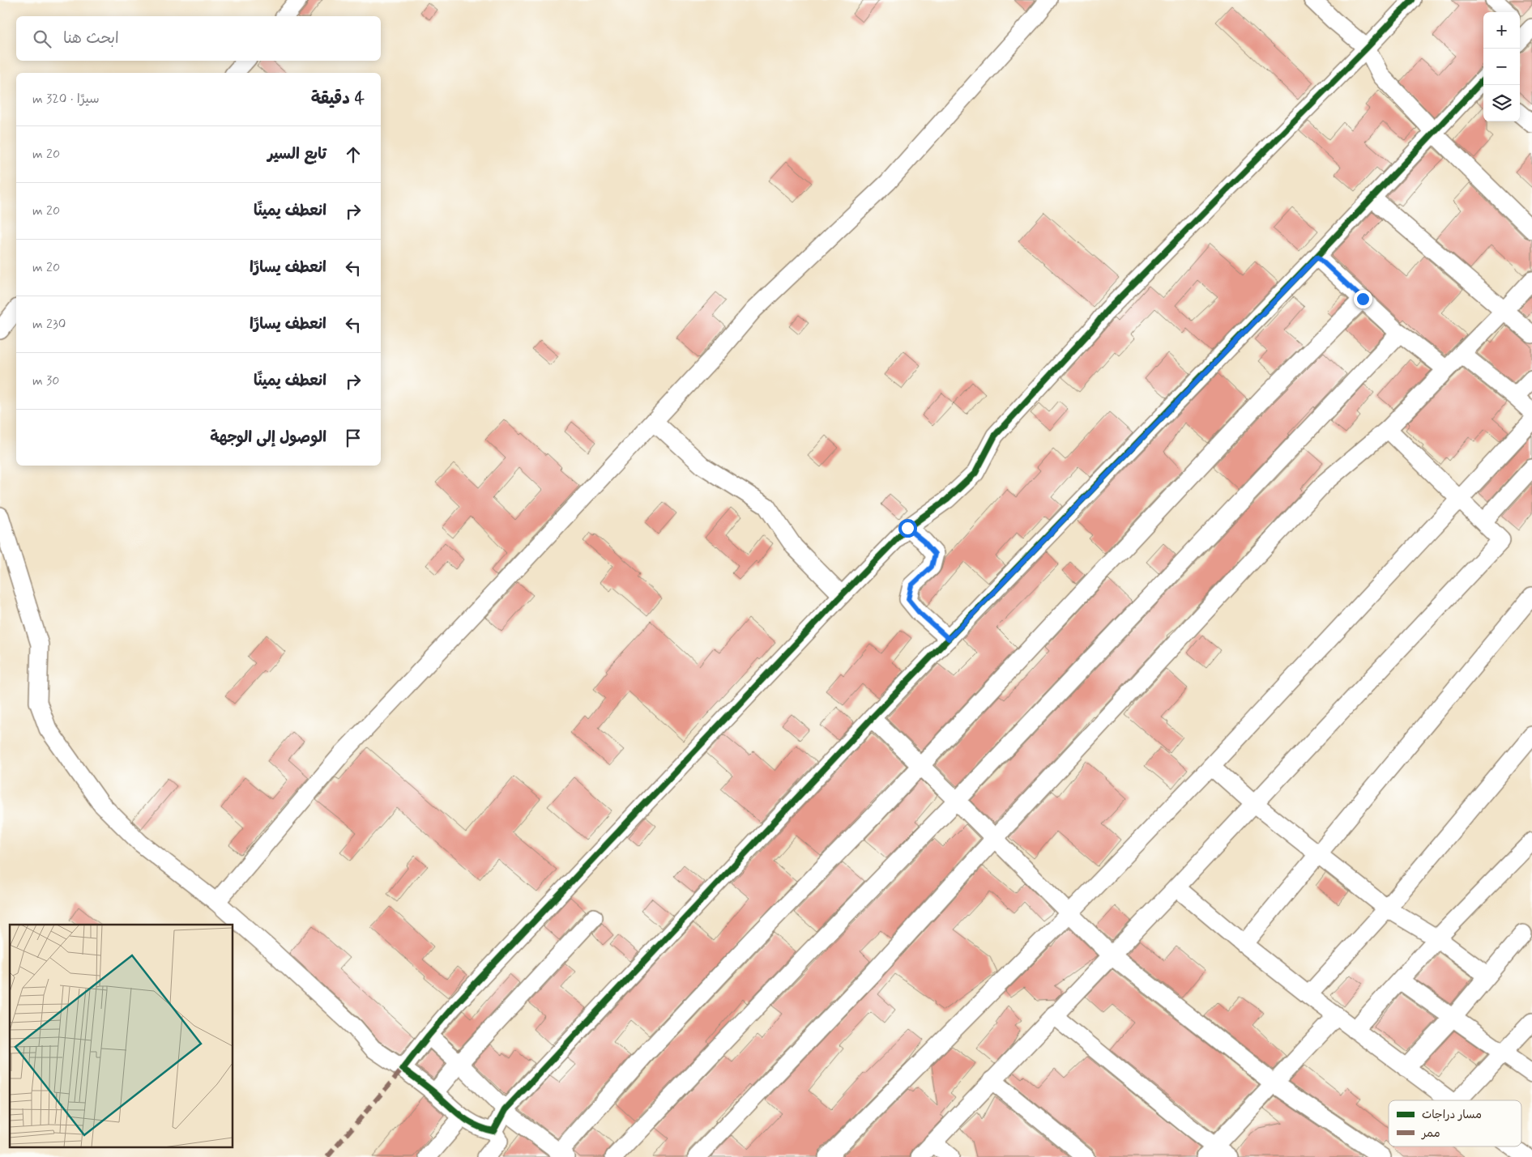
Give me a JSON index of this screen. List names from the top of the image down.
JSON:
{
  "legend": ["مسار دراجات", "ممر"],
  "page": {
    "map_buttons": ["+", "−"],
    "search": "ابحث هنا",
    "heading": ["4 دقيقة", "سيرًا · 320 m"],
    "list": [
      ["تابع السير", "20 m"],
      ["انعطف يمينًا", "20 m"],
      ["انعطف يسارًا", "20 m"],
      ["انعطف يسارًا", "230 m"],
      ["انعطف يمينًا", "30 m"],
      "الوصول إلى الوجهة"
    ]
  }
}
